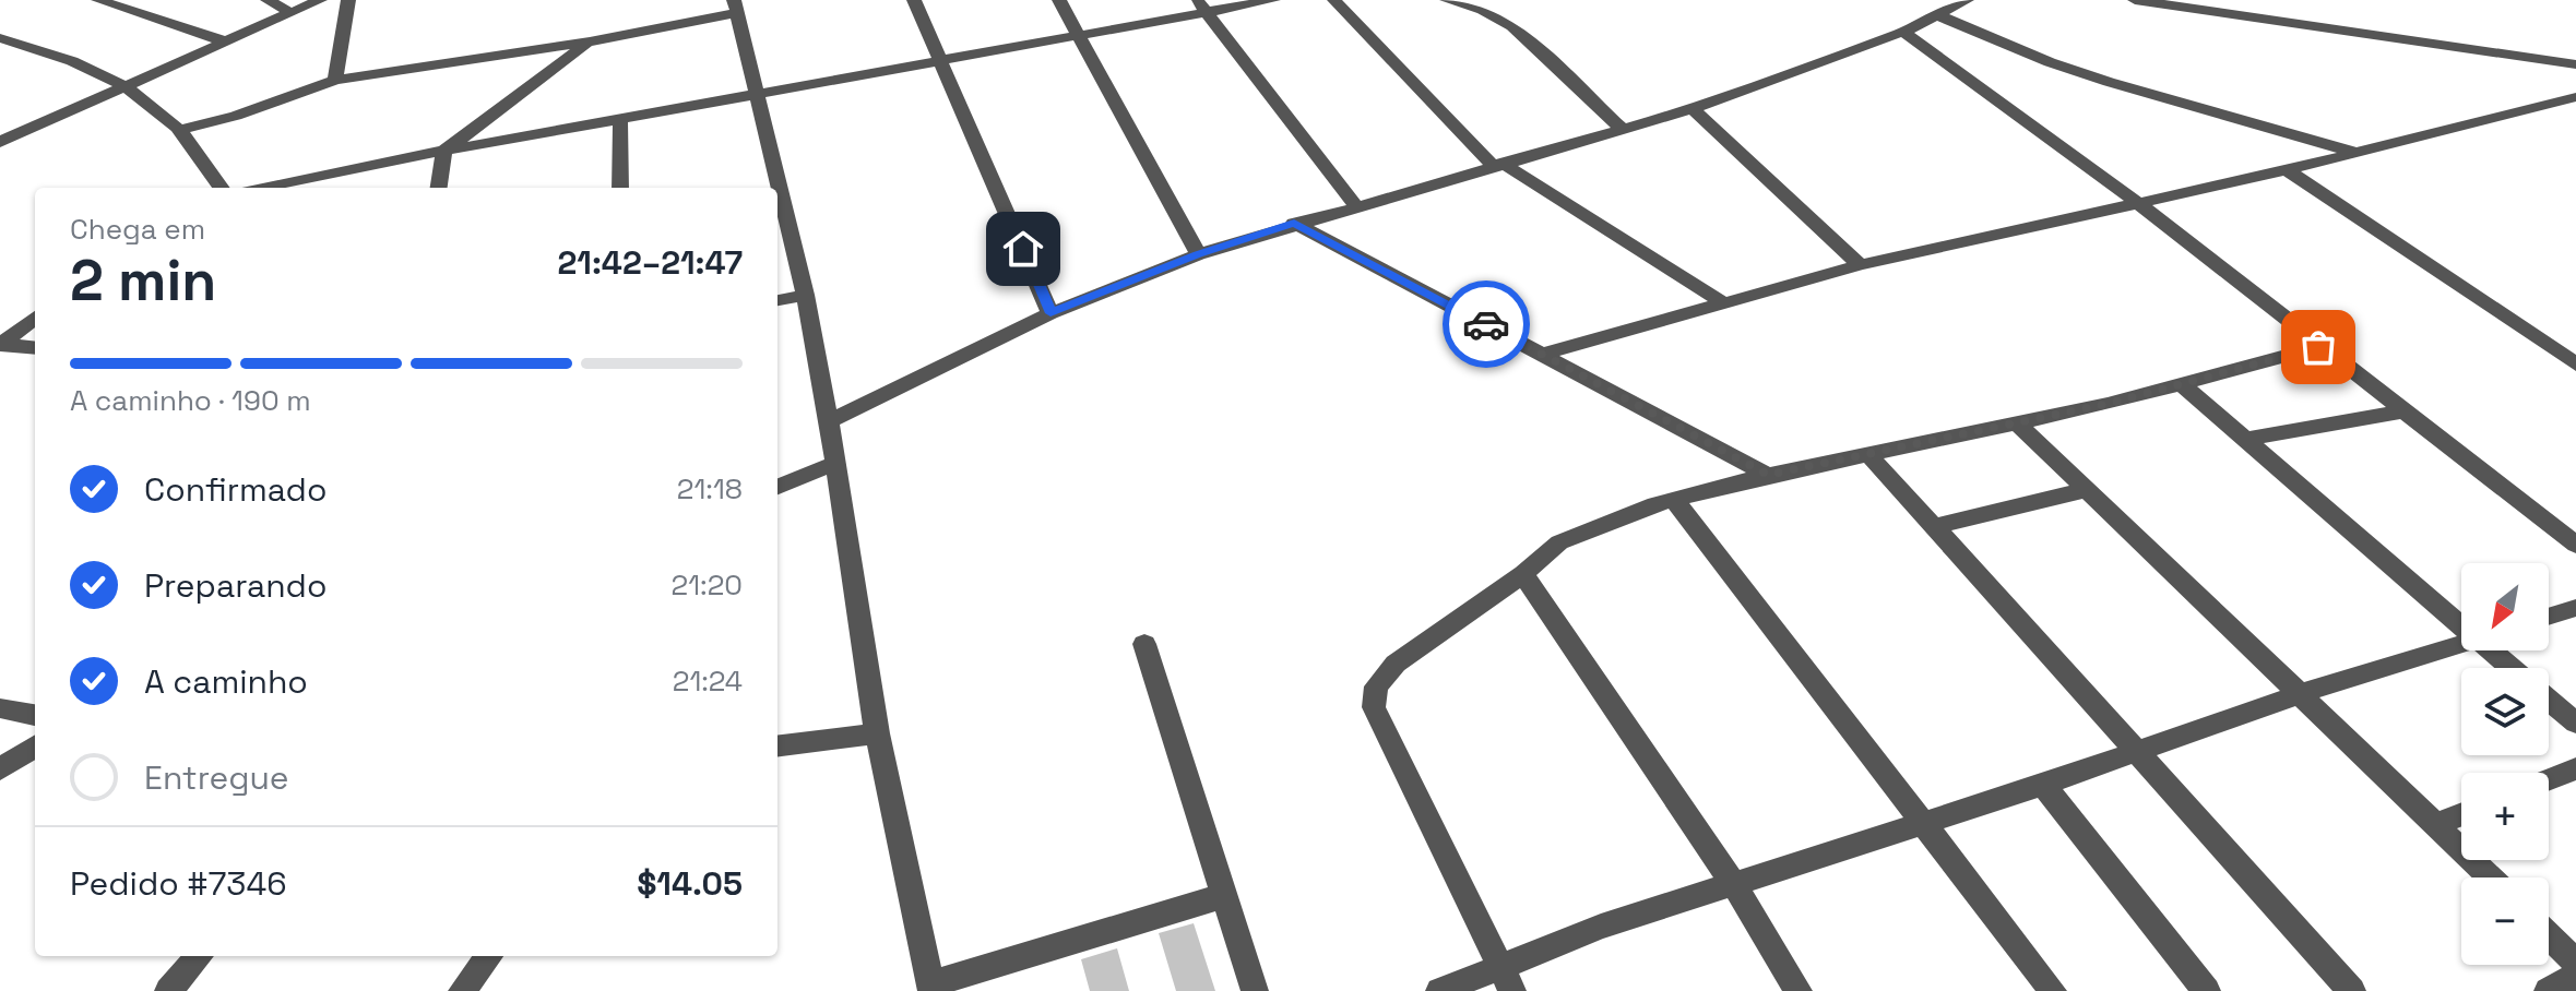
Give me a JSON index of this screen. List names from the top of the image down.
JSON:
{
  "north": "bottom left",
  "page": {
    "heading": ["2 min", "Chega em", "21:42–21:47"],
    "panel": ["Pedido #7346", "$14.05"],
    "bar": "A caminho · 190 m",
    "list": [
      ["Confirmado", "21:18"],
      ["Preparando", "21:20"],
      ["A caminho", "21:24"],
      "Entregue"
    ],
    "map_buttons": ["+", "−"]
  }
}
